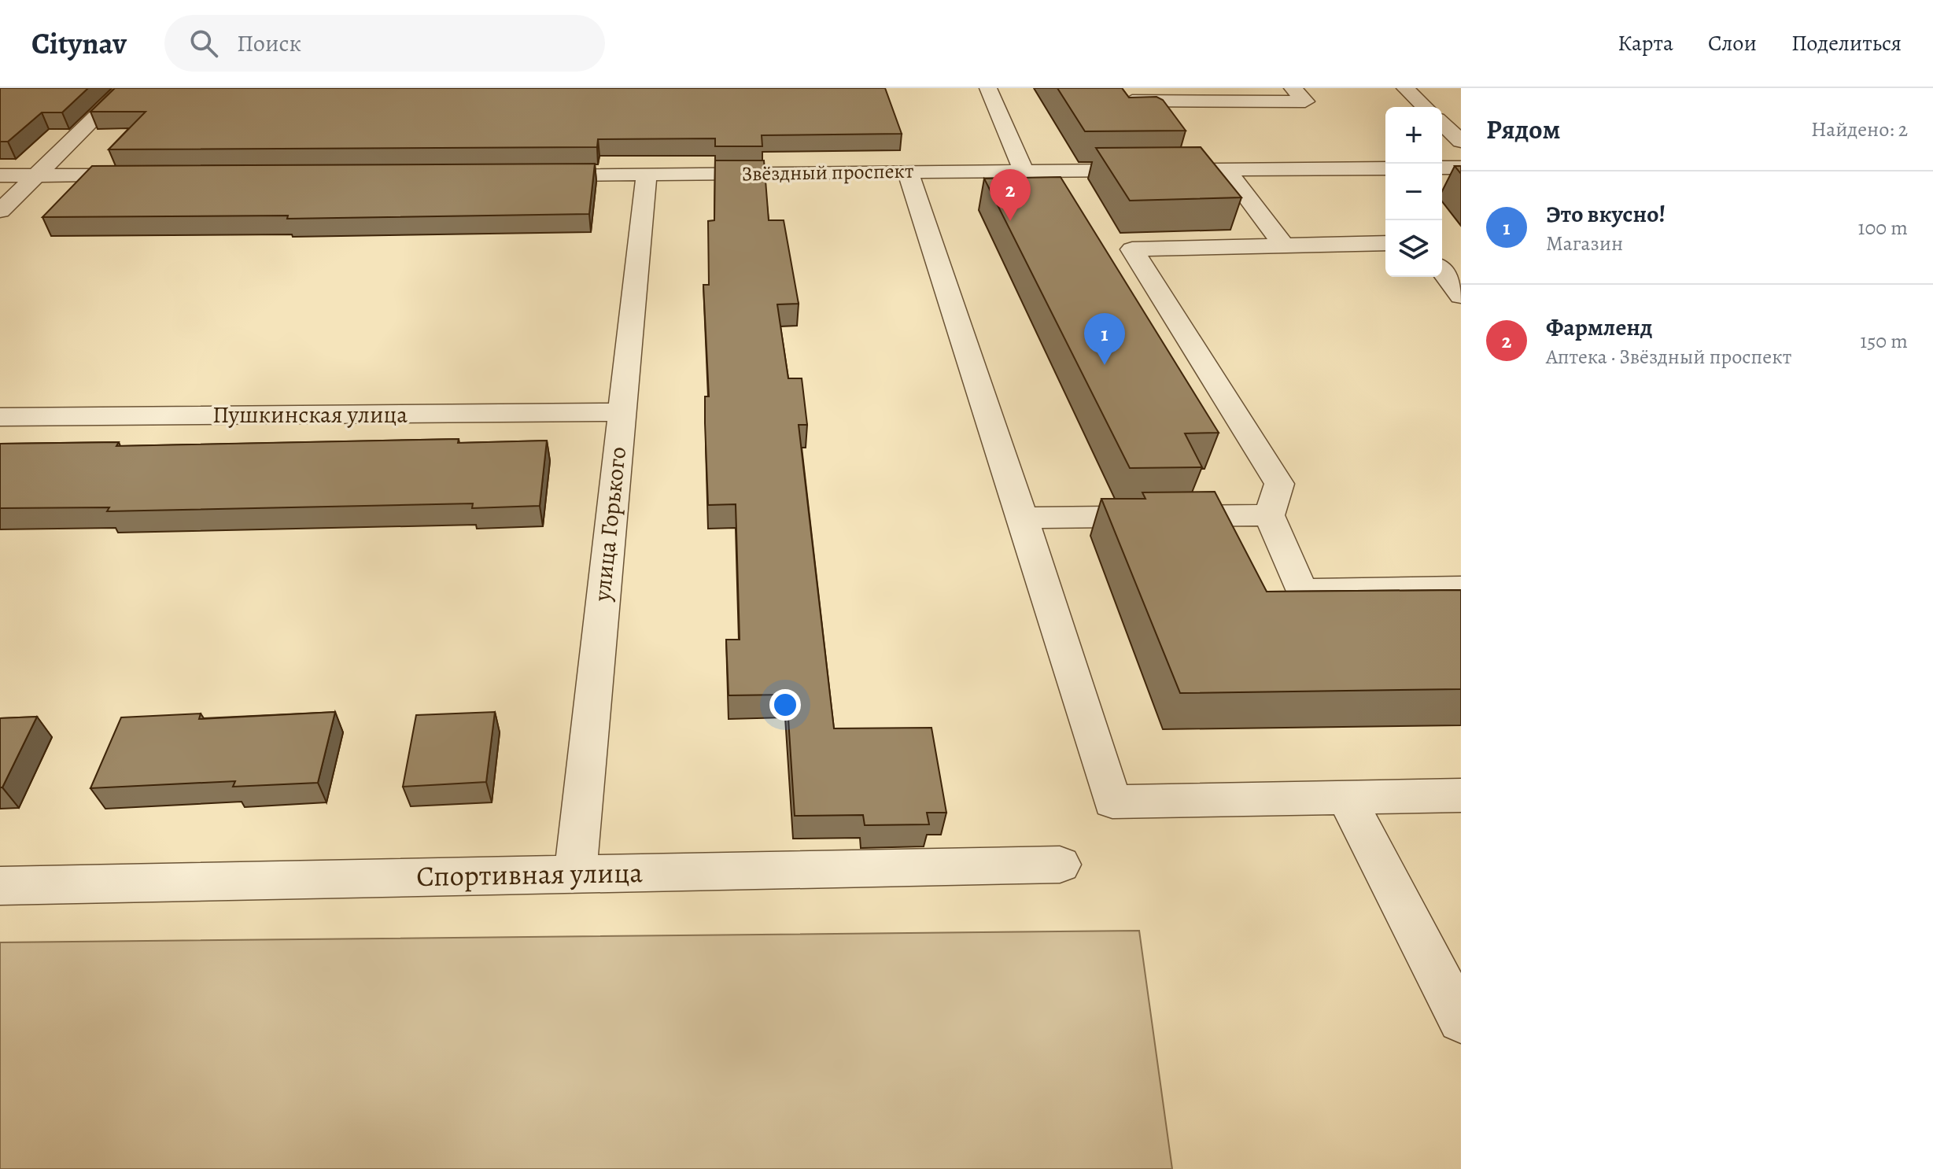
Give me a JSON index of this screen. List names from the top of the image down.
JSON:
{
  "streets": {
    "street": [
      "Звёздный проспект",
      "Пушкинская улица",
      "улица Горького",
      "Спортивная улица"
    ]
  },
  "crossings": [
    ["Звёздный проспект", "улица Горького"],
    ["Пушкинская улица", "улица Горького"],
    ["улица Горького", "Спортивная улица"]
  ],
  "page": {
    "header": "Citynav",
    "search": "Поиск",
    "nav": ["Карта", "Слои", "Поделиться"],
    "heading": ["Рядом", "Найдено: 2"],
    "map_buttons": ["+", "−"],
    "pins": ["2", "1"],
    "list": [
      {
        "mark": "1",
        "name": "Это вкусно!",
        "note": "Магазин",
        "value": "100 m"
      },
      {
        "mark": "2",
        "name": "Фармленд",
        "note": "Аптека · Звёздный проспект",
        "value": "150 m"
      }
    ]
  }
}
